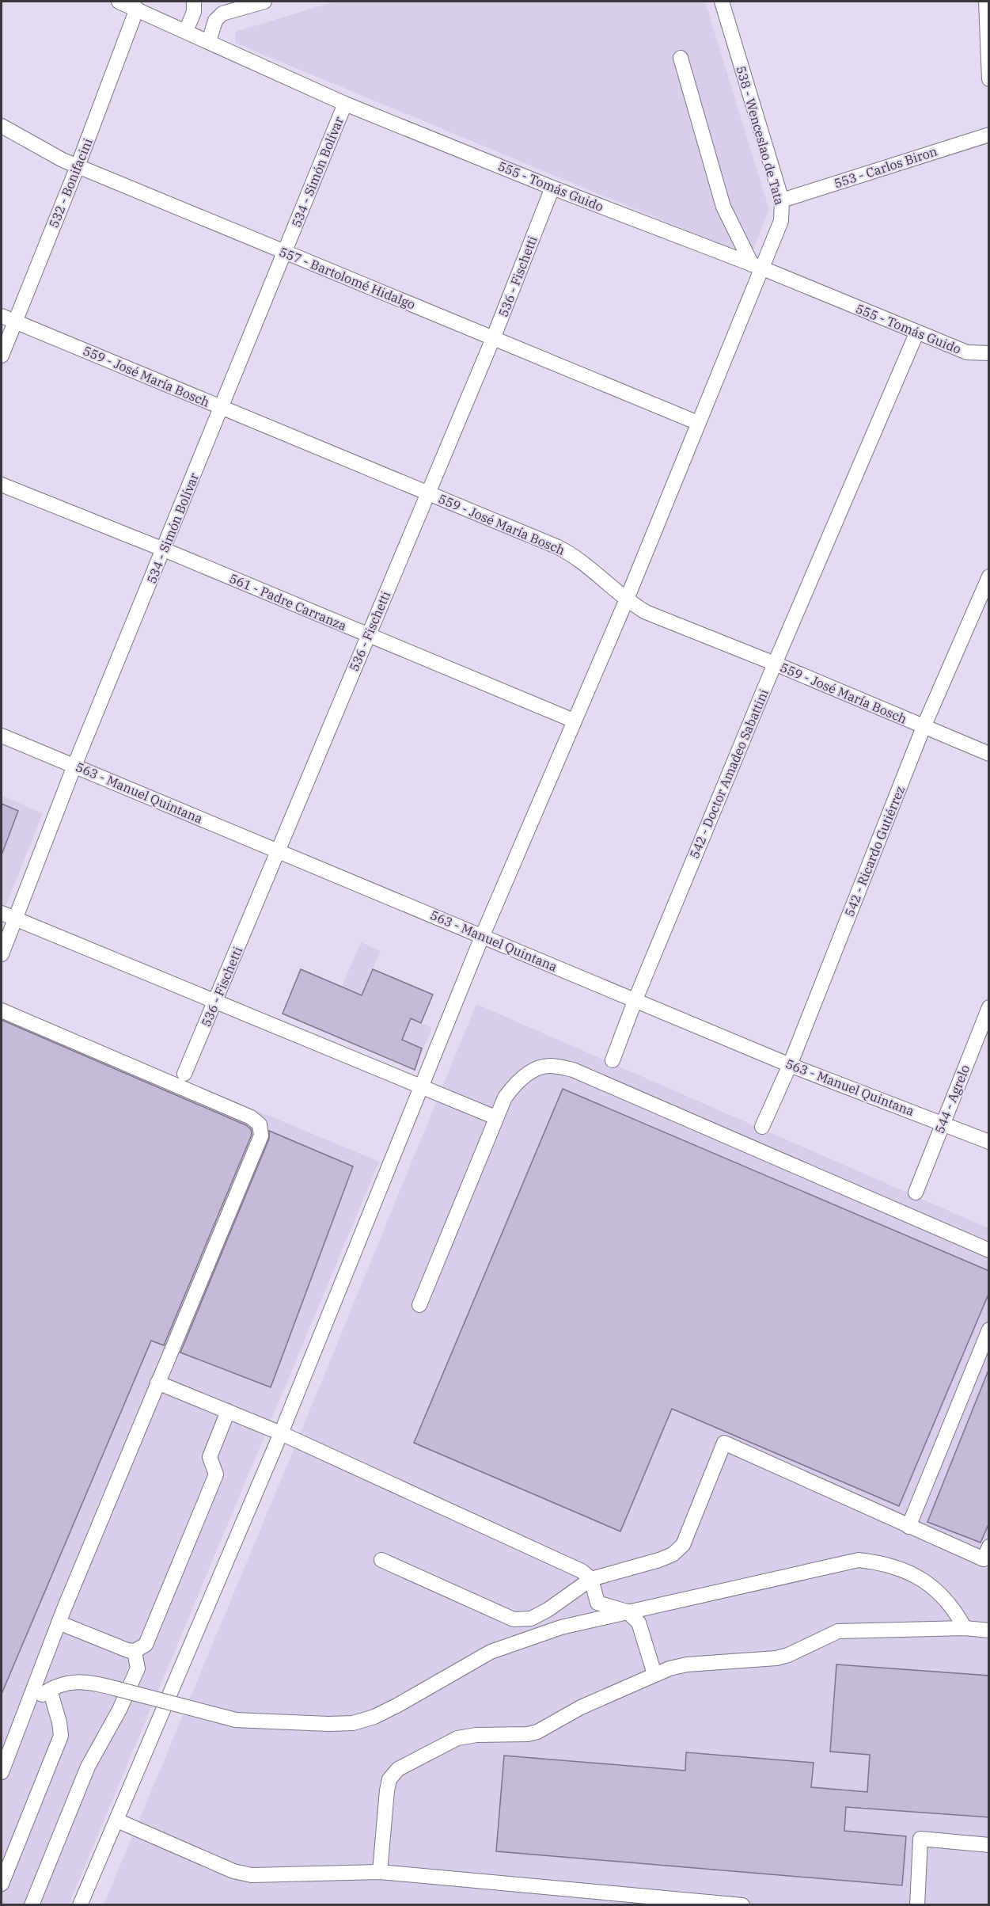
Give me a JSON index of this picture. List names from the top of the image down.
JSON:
{
  "streets": {
    "street": [
      "538 - Wenceslao de Tata",
      "553 - Carlos Biron",
      "534 - Simón Bolívar",
      "532 - Bonifacini",
      "555 - Tomás Guido",
      "536 - Fischetti",
      "557 - Bartolomé Hidalgo",
      "559 - José María Bosch",
      "561 - Padre Carranza",
      "542 - Doctor Amadeo Sabattini",
      "563 - Manuel Quintana",
      "542 - Ricardo Gutiérrez",
      "544 - Agrelo"
    ]
  },
  "crossings": [
    ["538 - Wenceslao de Tata", "553 - Carlos Biron"],
    ["538 - Wenceslao de Tata", "555 - Tomás Guido"],
    ["538 - Wenceslao de Tata", "557 - Bartolomé Hidalgo"],
    ["538 - Wenceslao de Tata", "559 - José María Bosch"],
    ["538 - Wenceslao de Tata", "561 - Padre Carranza"],
    ["538 - Wenceslao de Tata", "563 - Manuel Quintana"],
    ["534 - Simón Bolívar", "555 - Tomás Guido"],
    ["534 - Simón Bolívar", "557 - Bartolomé Hidalgo"],
    ["534 - Simón Bolívar", "559 - José María Bosch"],
    ["534 - Simón Bolívar", "561 - Padre Carranza"],
    ["534 - Simón Bolívar", "563 - Manuel Quintana"],
    ["532 - Bonifacini", "555 - Tomás Guido"],
    ["532 - Bonifacini", "557 - Bartolomé Hidalgo"],
    ["532 - Bonifacini", "559 - José María Bosch"],
    ["555 - Tomás Guido", "536 - Fischetti"],
    ["555 - Tomás Guido", "542 - Doctor Amadeo Sabattini"],
    ["536 - Fischetti", "557 - Bartolomé Hidalgo"],
    ["536 - Fischetti", "559 - José María Bosch"],
    ["536 - Fischetti", "561 - Padre Carranza"],
    ["536 - Fischetti", "563 - Manuel Quintana"],
    ["559 - José María Bosch", "542 - Doctor Amadeo Sabattini"],
    ["559 - José María Bosch", "542 - Ricardo Gutiérrez"],
    ["542 - Doctor Amadeo Sabattini", "563 - Manuel Quintana"],
    ["563 - Manuel Quintana", "542 - Ricardo Gutiérrez"],
    ["563 - Manuel Quintana", "544 - Agrelo"]
  ]
}
